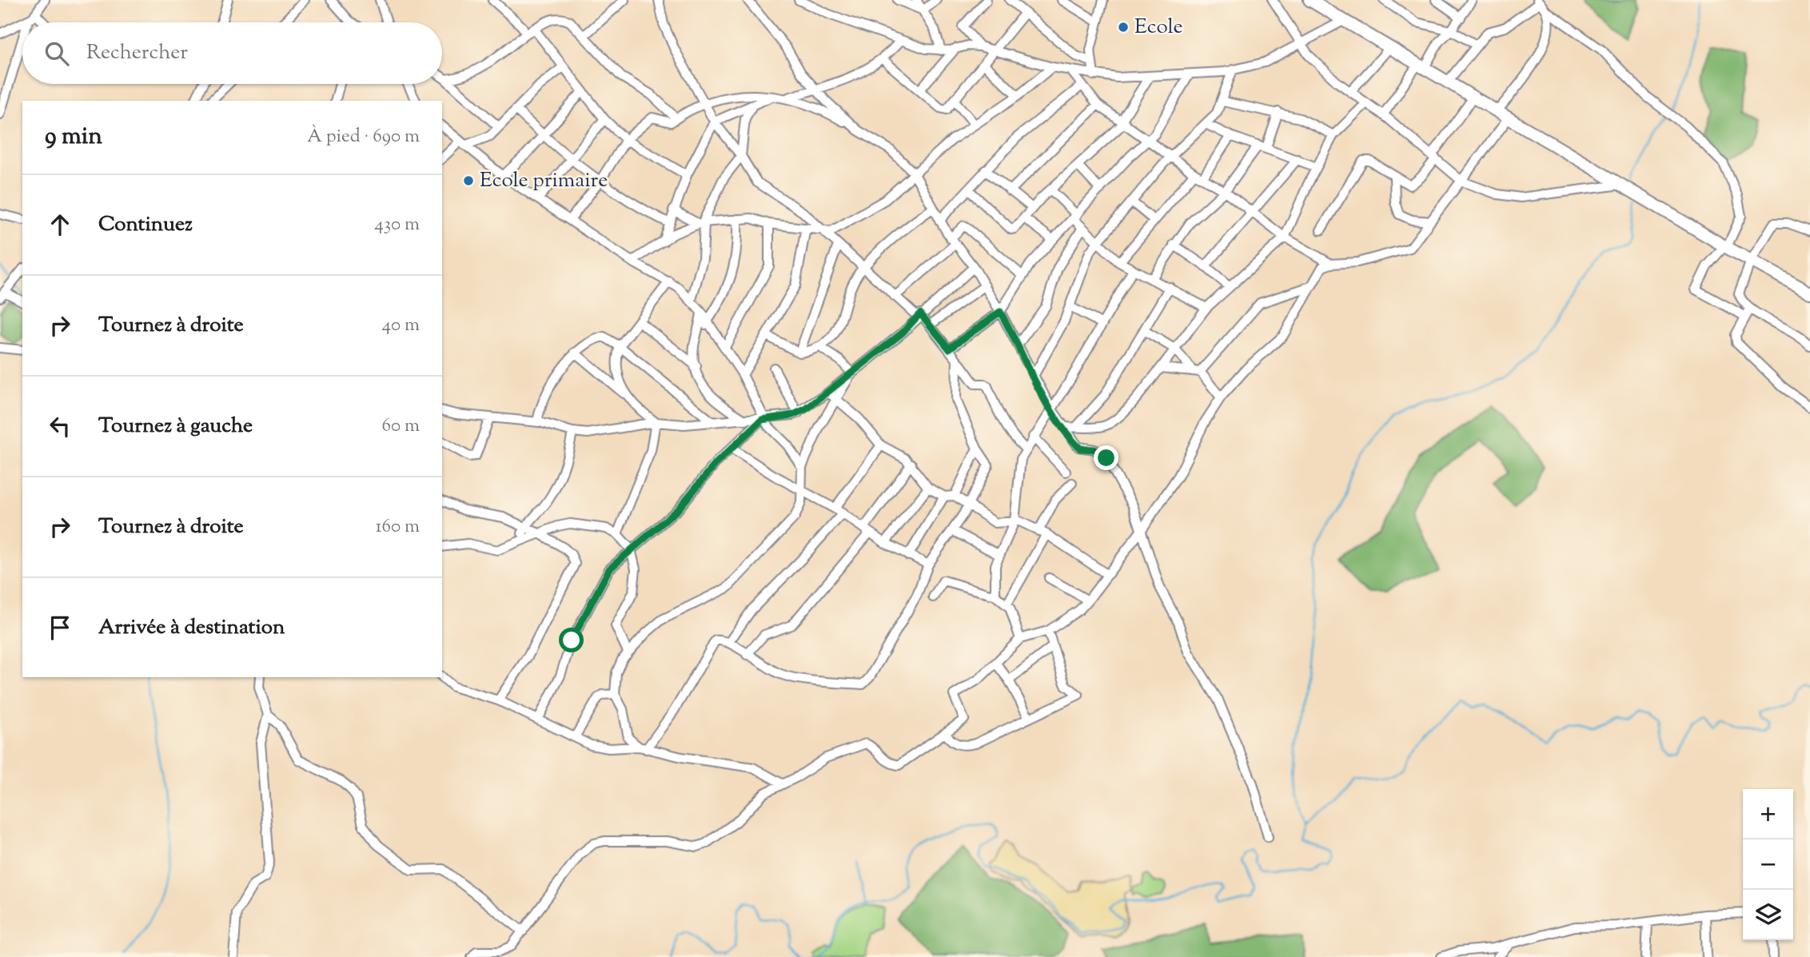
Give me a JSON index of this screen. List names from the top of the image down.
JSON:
{
  "places": ["Ecole", "Ecole primaire"],
  "page": {
    "search": "Rechercher",
    "heading": ["9 min", "À pied · 690 m"],
    "list": [
      ["Continuez", "430 m"],
      ["Tournez à droite", "40 m"],
      ["Tournez à gauche", "60 m"],
      ["Tournez à droite", "160 m"],
      "Arrivée à destination"
    ],
    "map_buttons": ["+", "−"]
  }
}
